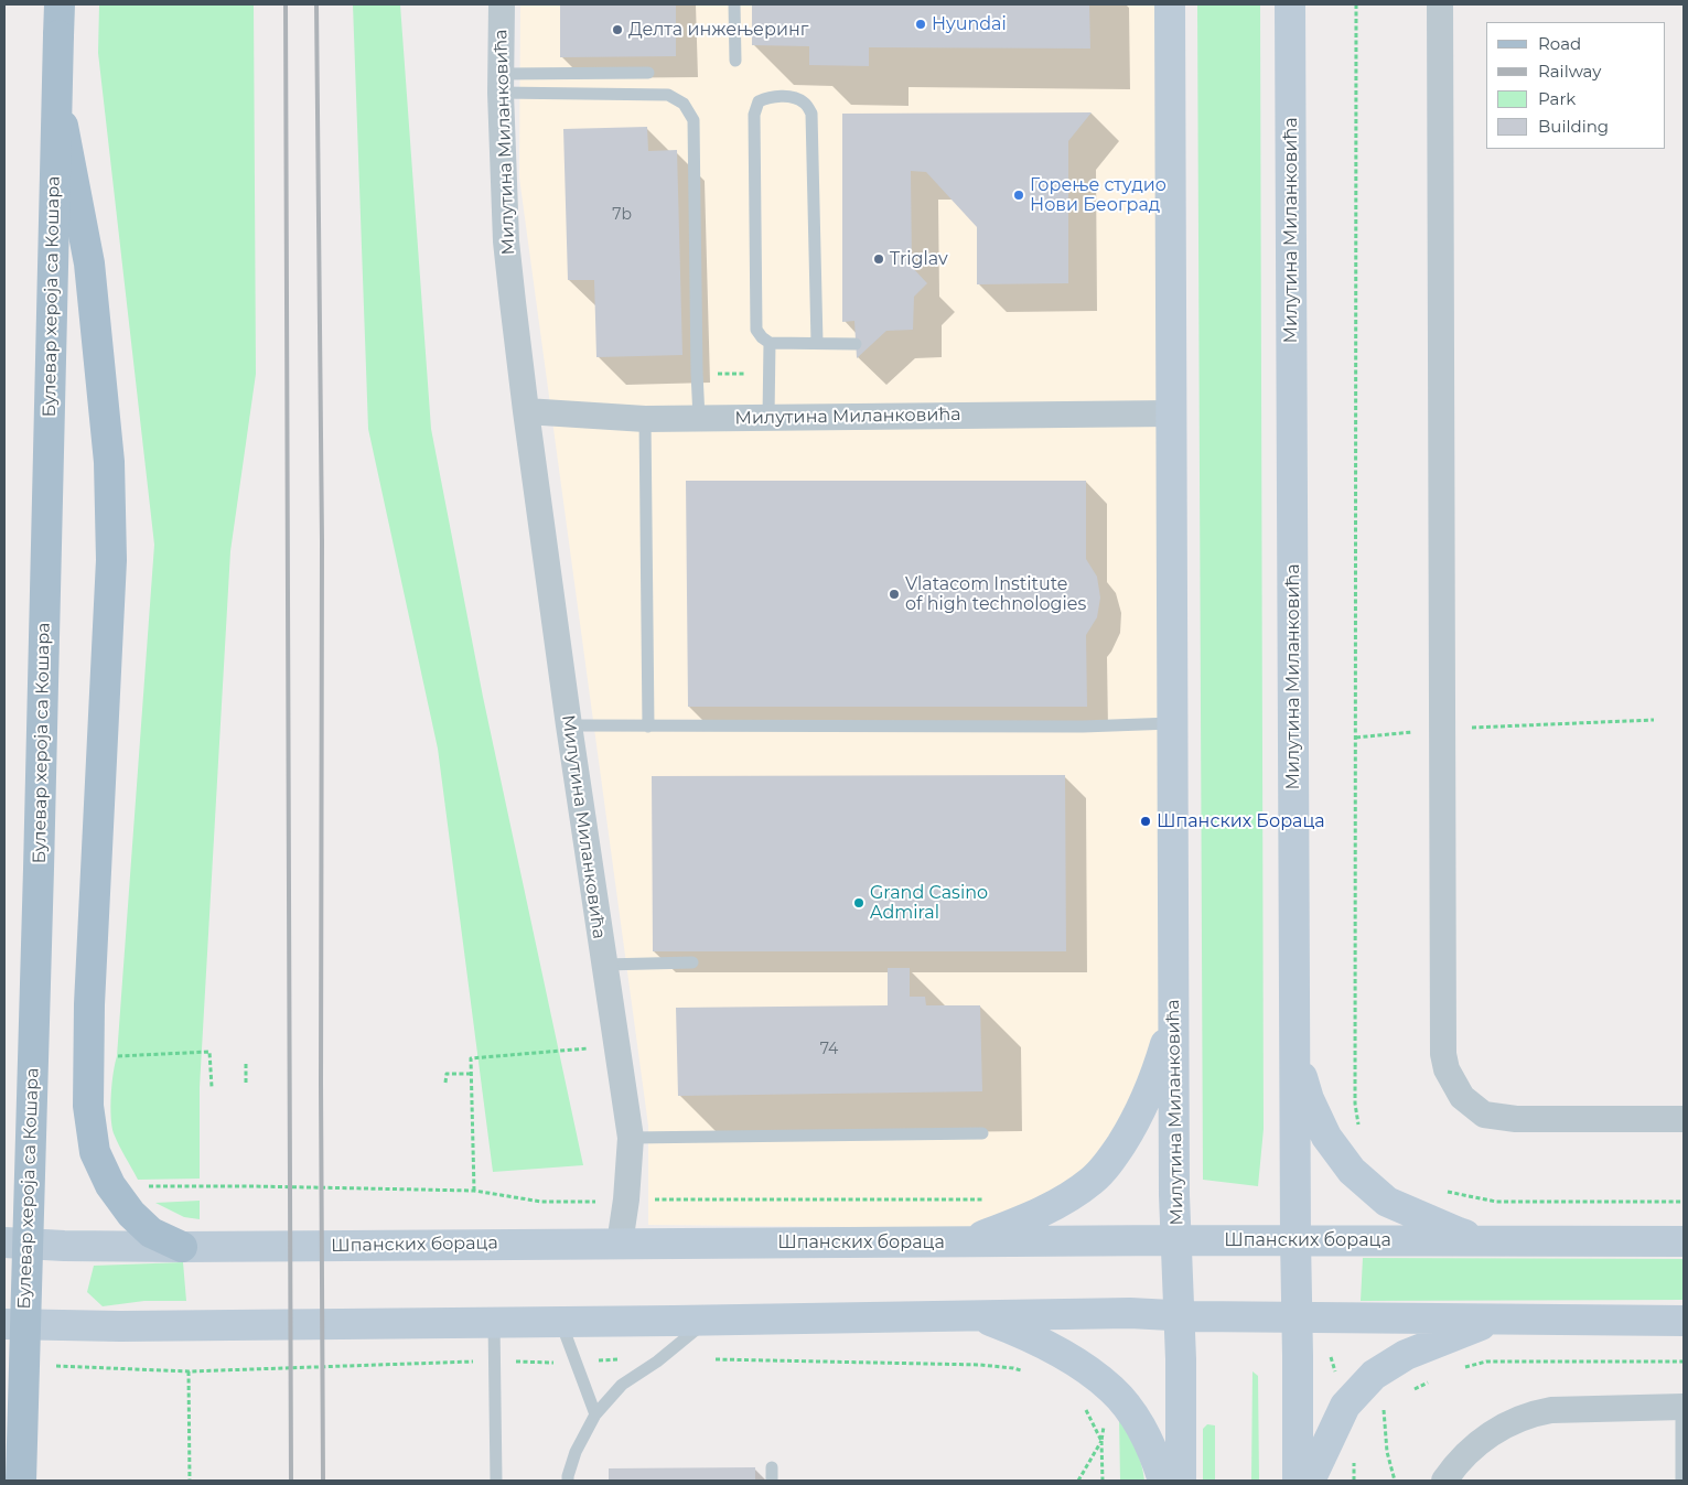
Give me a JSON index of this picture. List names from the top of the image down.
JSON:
{
  "streets": {
    "main road": ["Булевар хероја са Кошара"],
    "street": ["Милутина Миланковића", "Шпанских бораца"]
  },
  "crossings": [
    ["Милутина Миланковића", "Шпанских бораца"]
  ],
  "places": [
    "Hyundai",
    "Делта инжењеринг",
    "Горење студио Нови Београд",
    "Triglav",
    "Vlatacom Institute of high technologies",
    "Шпанских Бораца",
    "Grand Casino Admiral"
  ],
  "house_numbers": ["7b", "74"],
  "legend": [
    "Road",
    "Railway",
    "Park",
    "Building"
  ]
}
